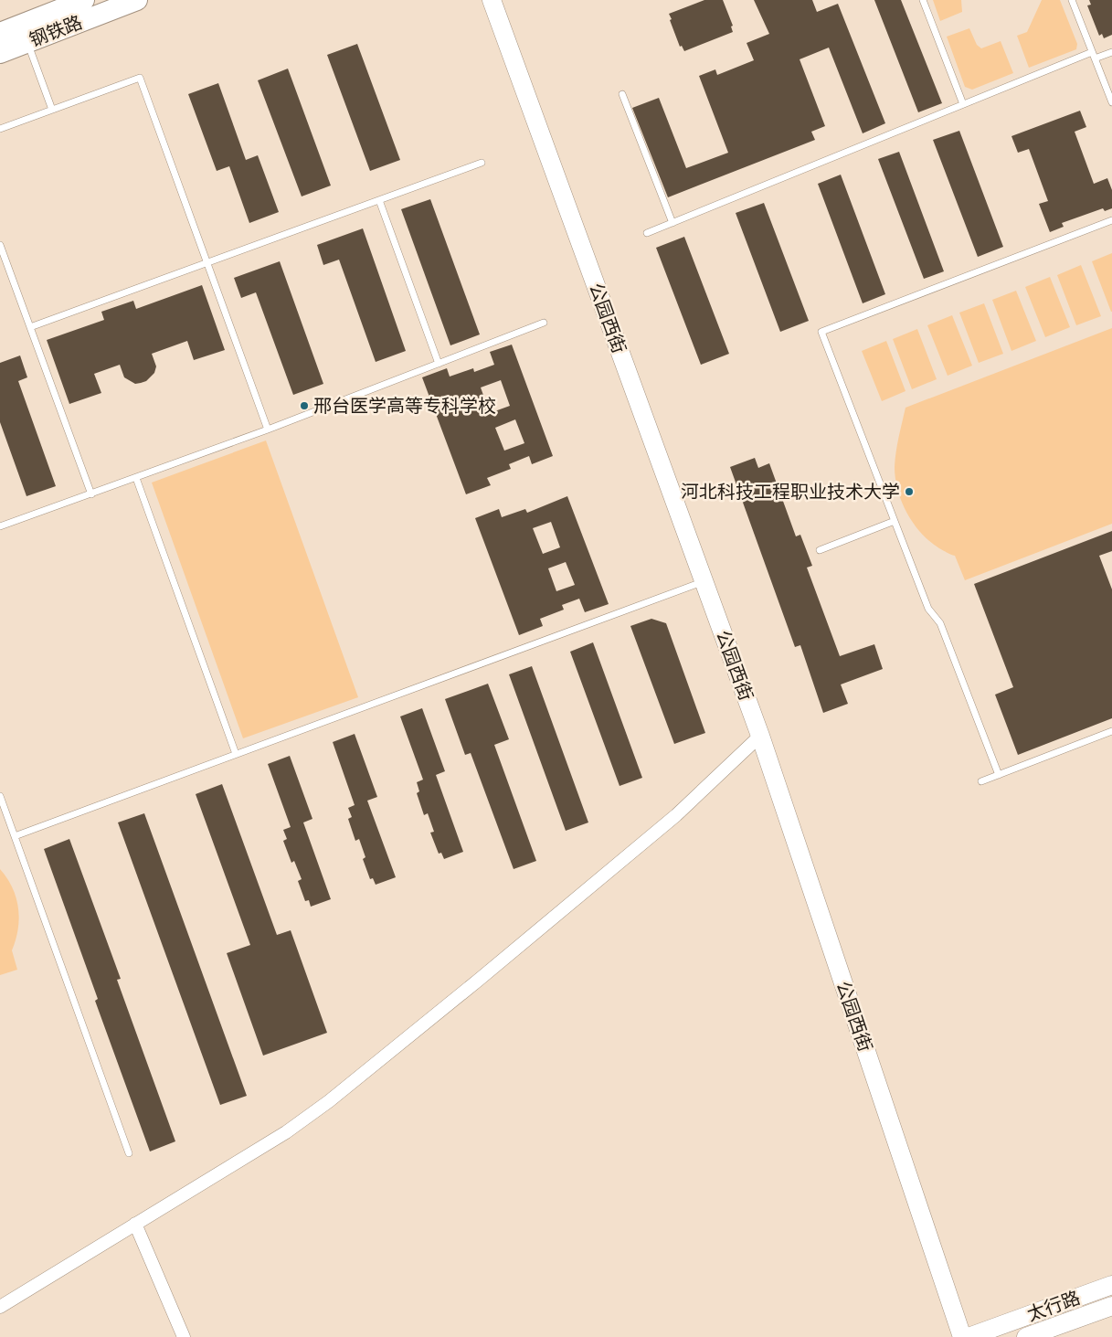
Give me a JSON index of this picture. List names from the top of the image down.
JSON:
{
  "streets": {
    "main road": ["钢铁路"],
    "street": ["公园西街", "太行路"]
  },
  "places": ["邢台医学高等专科学校", "河北科技工程职业技术大学"]
}
